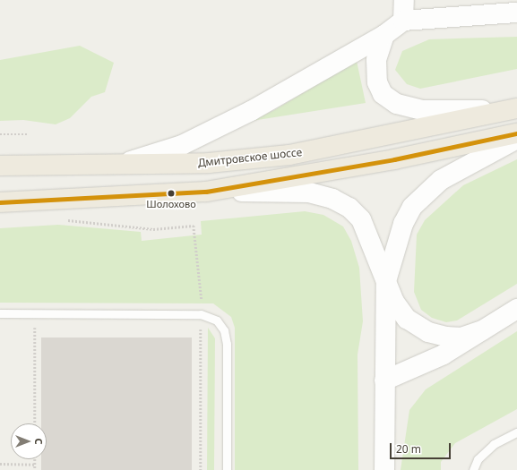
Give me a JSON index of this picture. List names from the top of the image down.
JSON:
{
  "streets": {
    "highway": ["Дмитровское шоссе"]
  },
  "places": ["Шолохово"],
  "scale_bar": "20 m",
  "north": "right"
}
